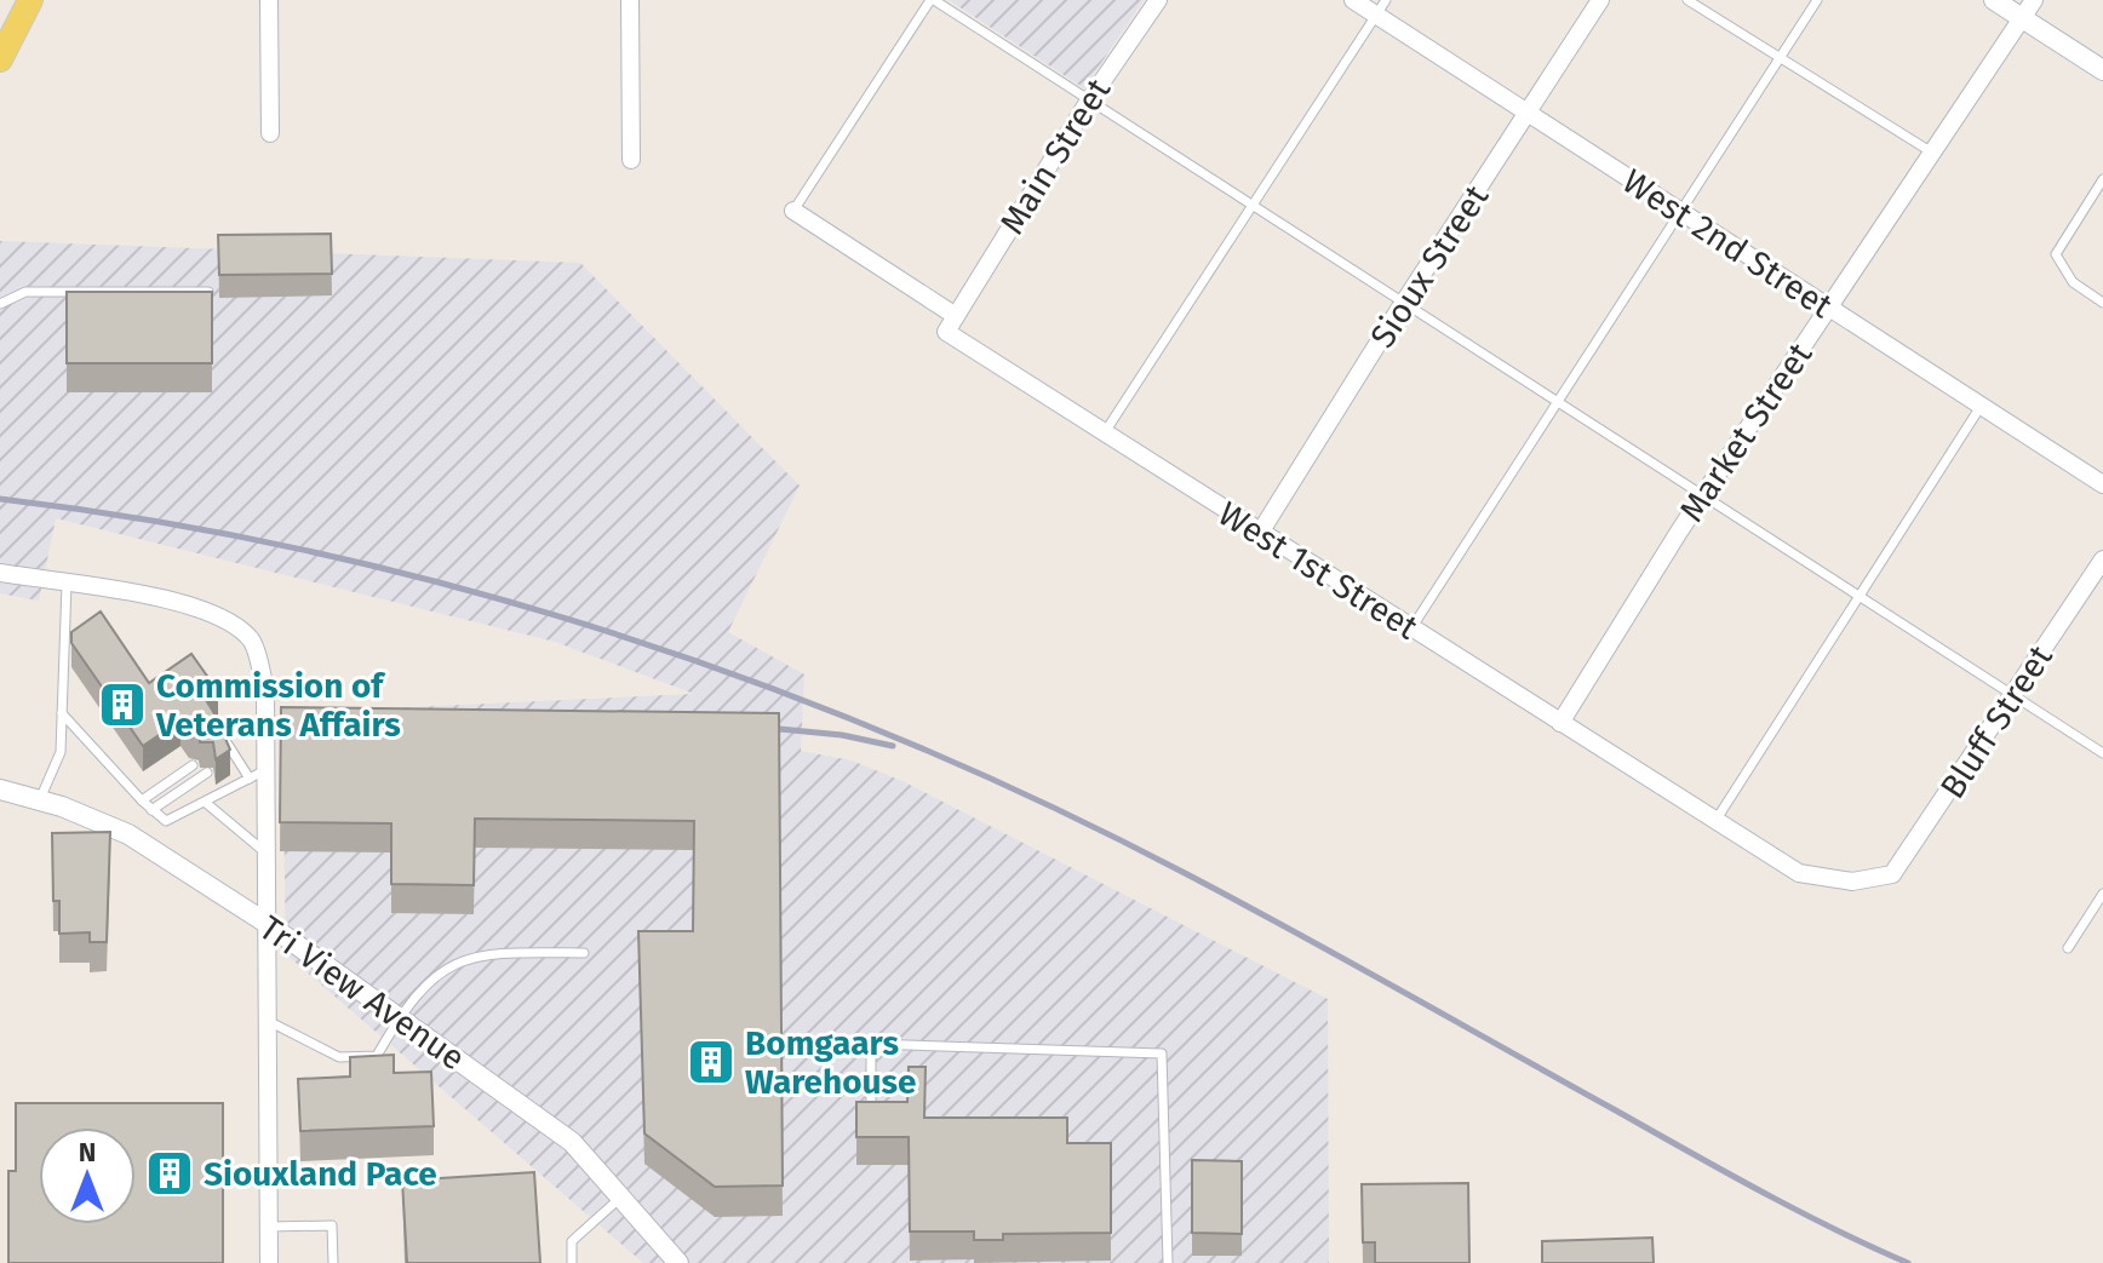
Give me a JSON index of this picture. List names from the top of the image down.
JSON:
{
  "streets": {
    "street": [
      "Main Street",
      "West 2nd Street",
      "Sioux Street",
      "Market Street",
      "West 1st Street",
      "Bluff Street",
      "Tri View Avenue"
    ]
  },
  "crossings": [
    ["Main Street", "West 1st Street"],
    ["West 2nd Street", "Sioux Street"],
    ["West 2nd Street", "Market Street"],
    ["Sioux Street", "West 1st Street"],
    ["Market Street", "West 1st Street"],
    ["West 1st Street", "Bluff Street"]
  ],
  "places": {
    "building": ["Commission of Veterans Affairs", "Bomgaars Warehouse", "Siouxland Pace"]
  },
  "north": "top"
}
